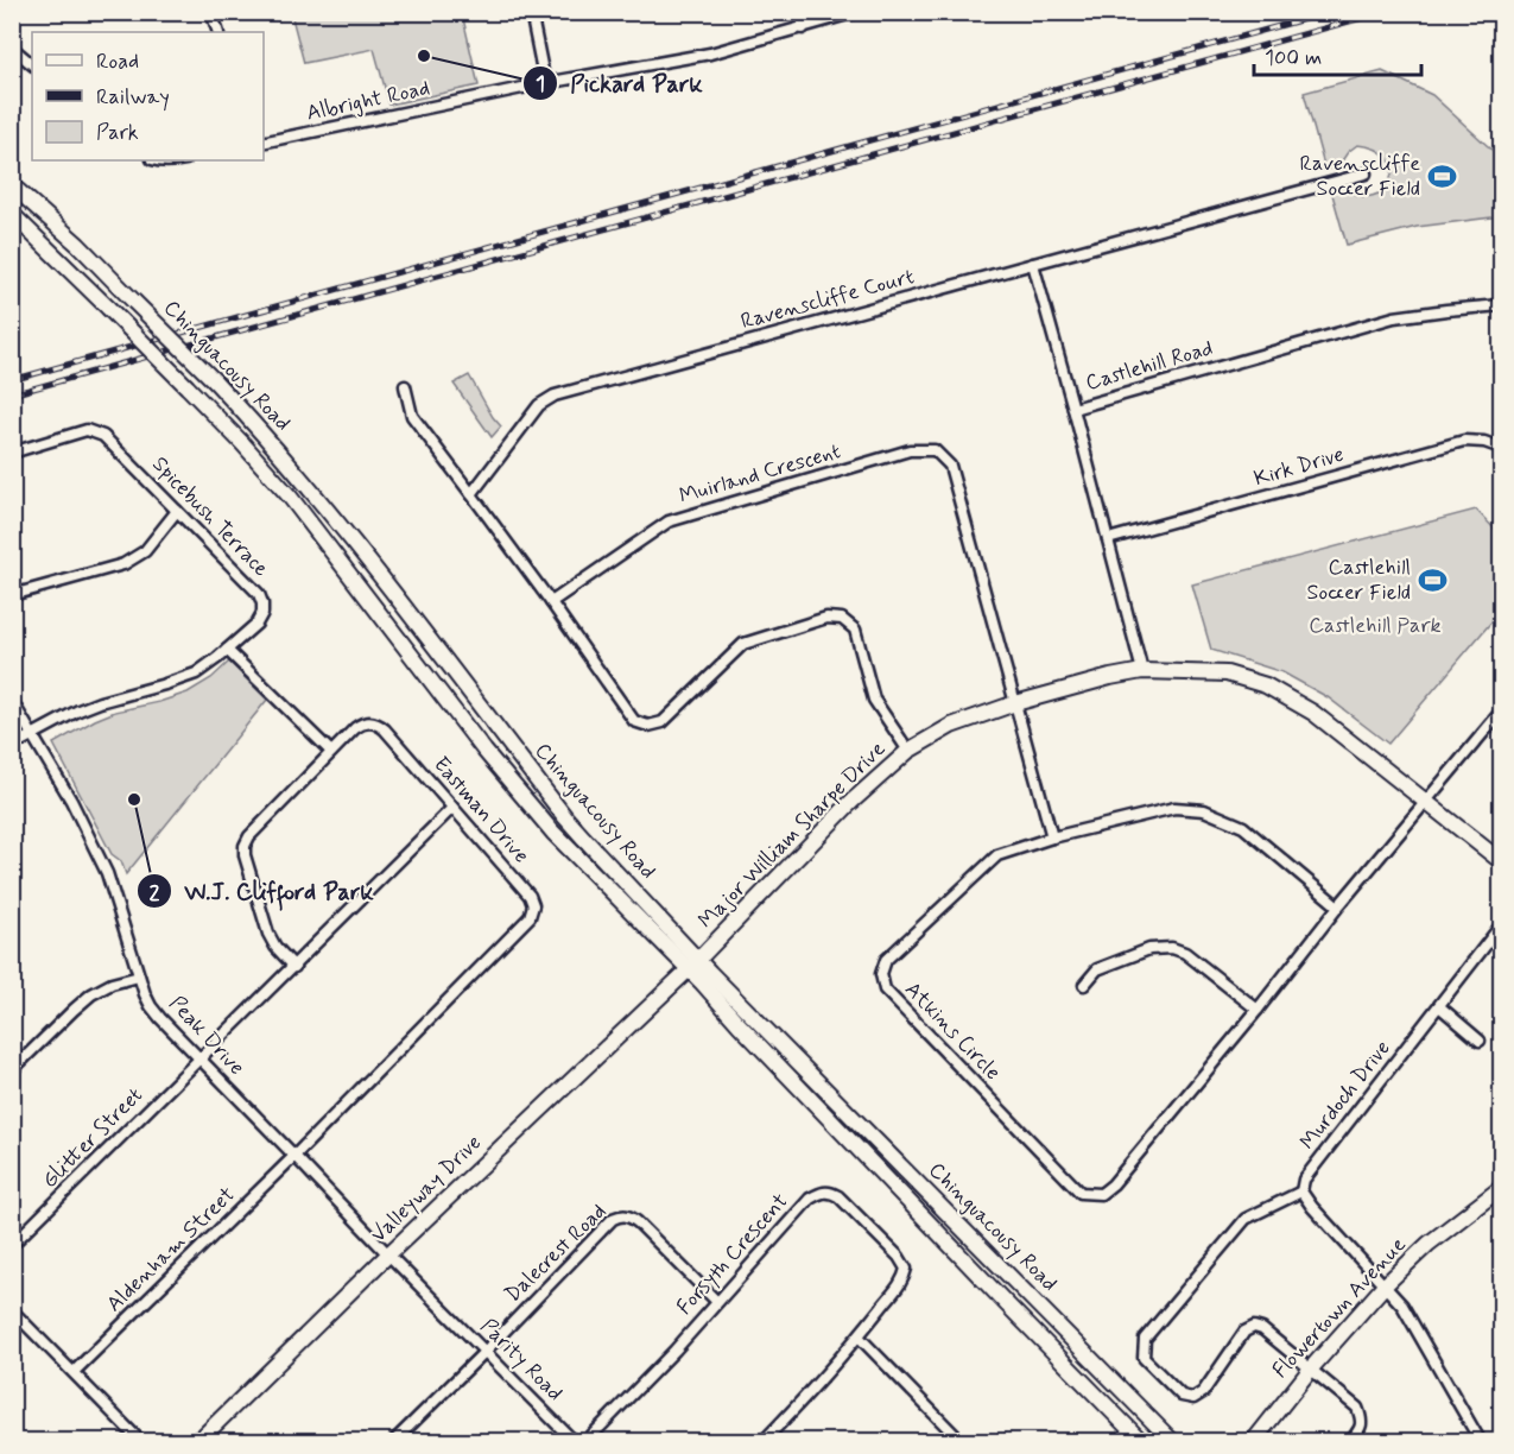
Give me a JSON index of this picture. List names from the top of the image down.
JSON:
{
  "streets": {
    "main road": [
      "Chinguacousy Road",
      "Major William Sharpe Drive",
      "Valleyway Drive",
      "Flowertown Avenue"
    ],
    "street": [
      "Albright Road",
      "Ravenscliffe Court",
      "Castlehill Road",
      "Kirk Drive",
      "Muirland Crescent",
      "Spicebush Terrace",
      "Eastman Drive",
      "Atkins Circle",
      "Peak Drive",
      "Murdoch Drive",
      "Glitter Street",
      "Aldenham Street",
      "Dalecrest Road",
      "Forsyth Crescent",
      "Parity Road"
    ]
  },
  "crossings": [
    ["Chinguacousy Road", "Major William Sharpe Drive"],
    ["Chinguacousy Road", "Valleyway Drive"],
    ["Castlehill Road", "Kirk Drive"],
    ["Castlehill Road", "Major William Sharpe Drive"],
    ["Muirland Crescent", "Major William Sharpe Drive"],
    ["Muirland Crescent", "Atkins Circle"],
    ["Spicebush Terrace", "Peak Drive"],
    ["Eastman Drive", "Peak Drive"],
    ["Eastman Drive", "Glitter Street"],
    ["Eastman Drive", "Aldenham Street"],
    ["Major William Sharpe Drive", "Atkins Circle"],
    ["Major William Sharpe Drive", "Valleyway Drive"],
    ["Peak Drive", "Glitter Street"],
    ["Peak Drive", "Valleyway Drive"],
    ["Peak Drive", "Aldenham Street"],
    ["Peak Drive", "Parity Road"],
    ["Dalecrest Road", "Forsyth Crescent"],
    ["Dalecrest Road", "Parity Road"]
  ],
  "parks": ["Castlehill Park"],
  "places": {
    "other": ["Pickard Park", "W.J. Clifford Park"],
    "sports": ["Ravenscliffe Soccer Field", "Castlehill Soccer Field"]
  },
  "legend": ["Road", "Railway", "Park"],
  "scale_bar": "100 m"
}
